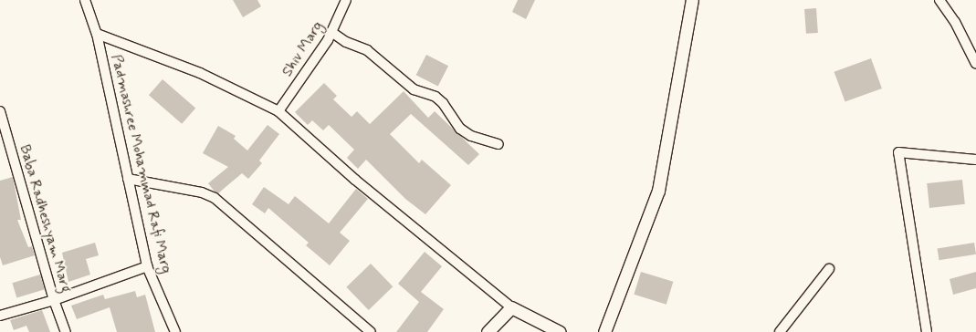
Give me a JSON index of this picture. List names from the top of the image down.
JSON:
{
  "streets": {
    "street": ["Shiv Marg", "Padmashree Mohammad Rafi Marg", "Baba Radheshyam Marg"]
  }
}
